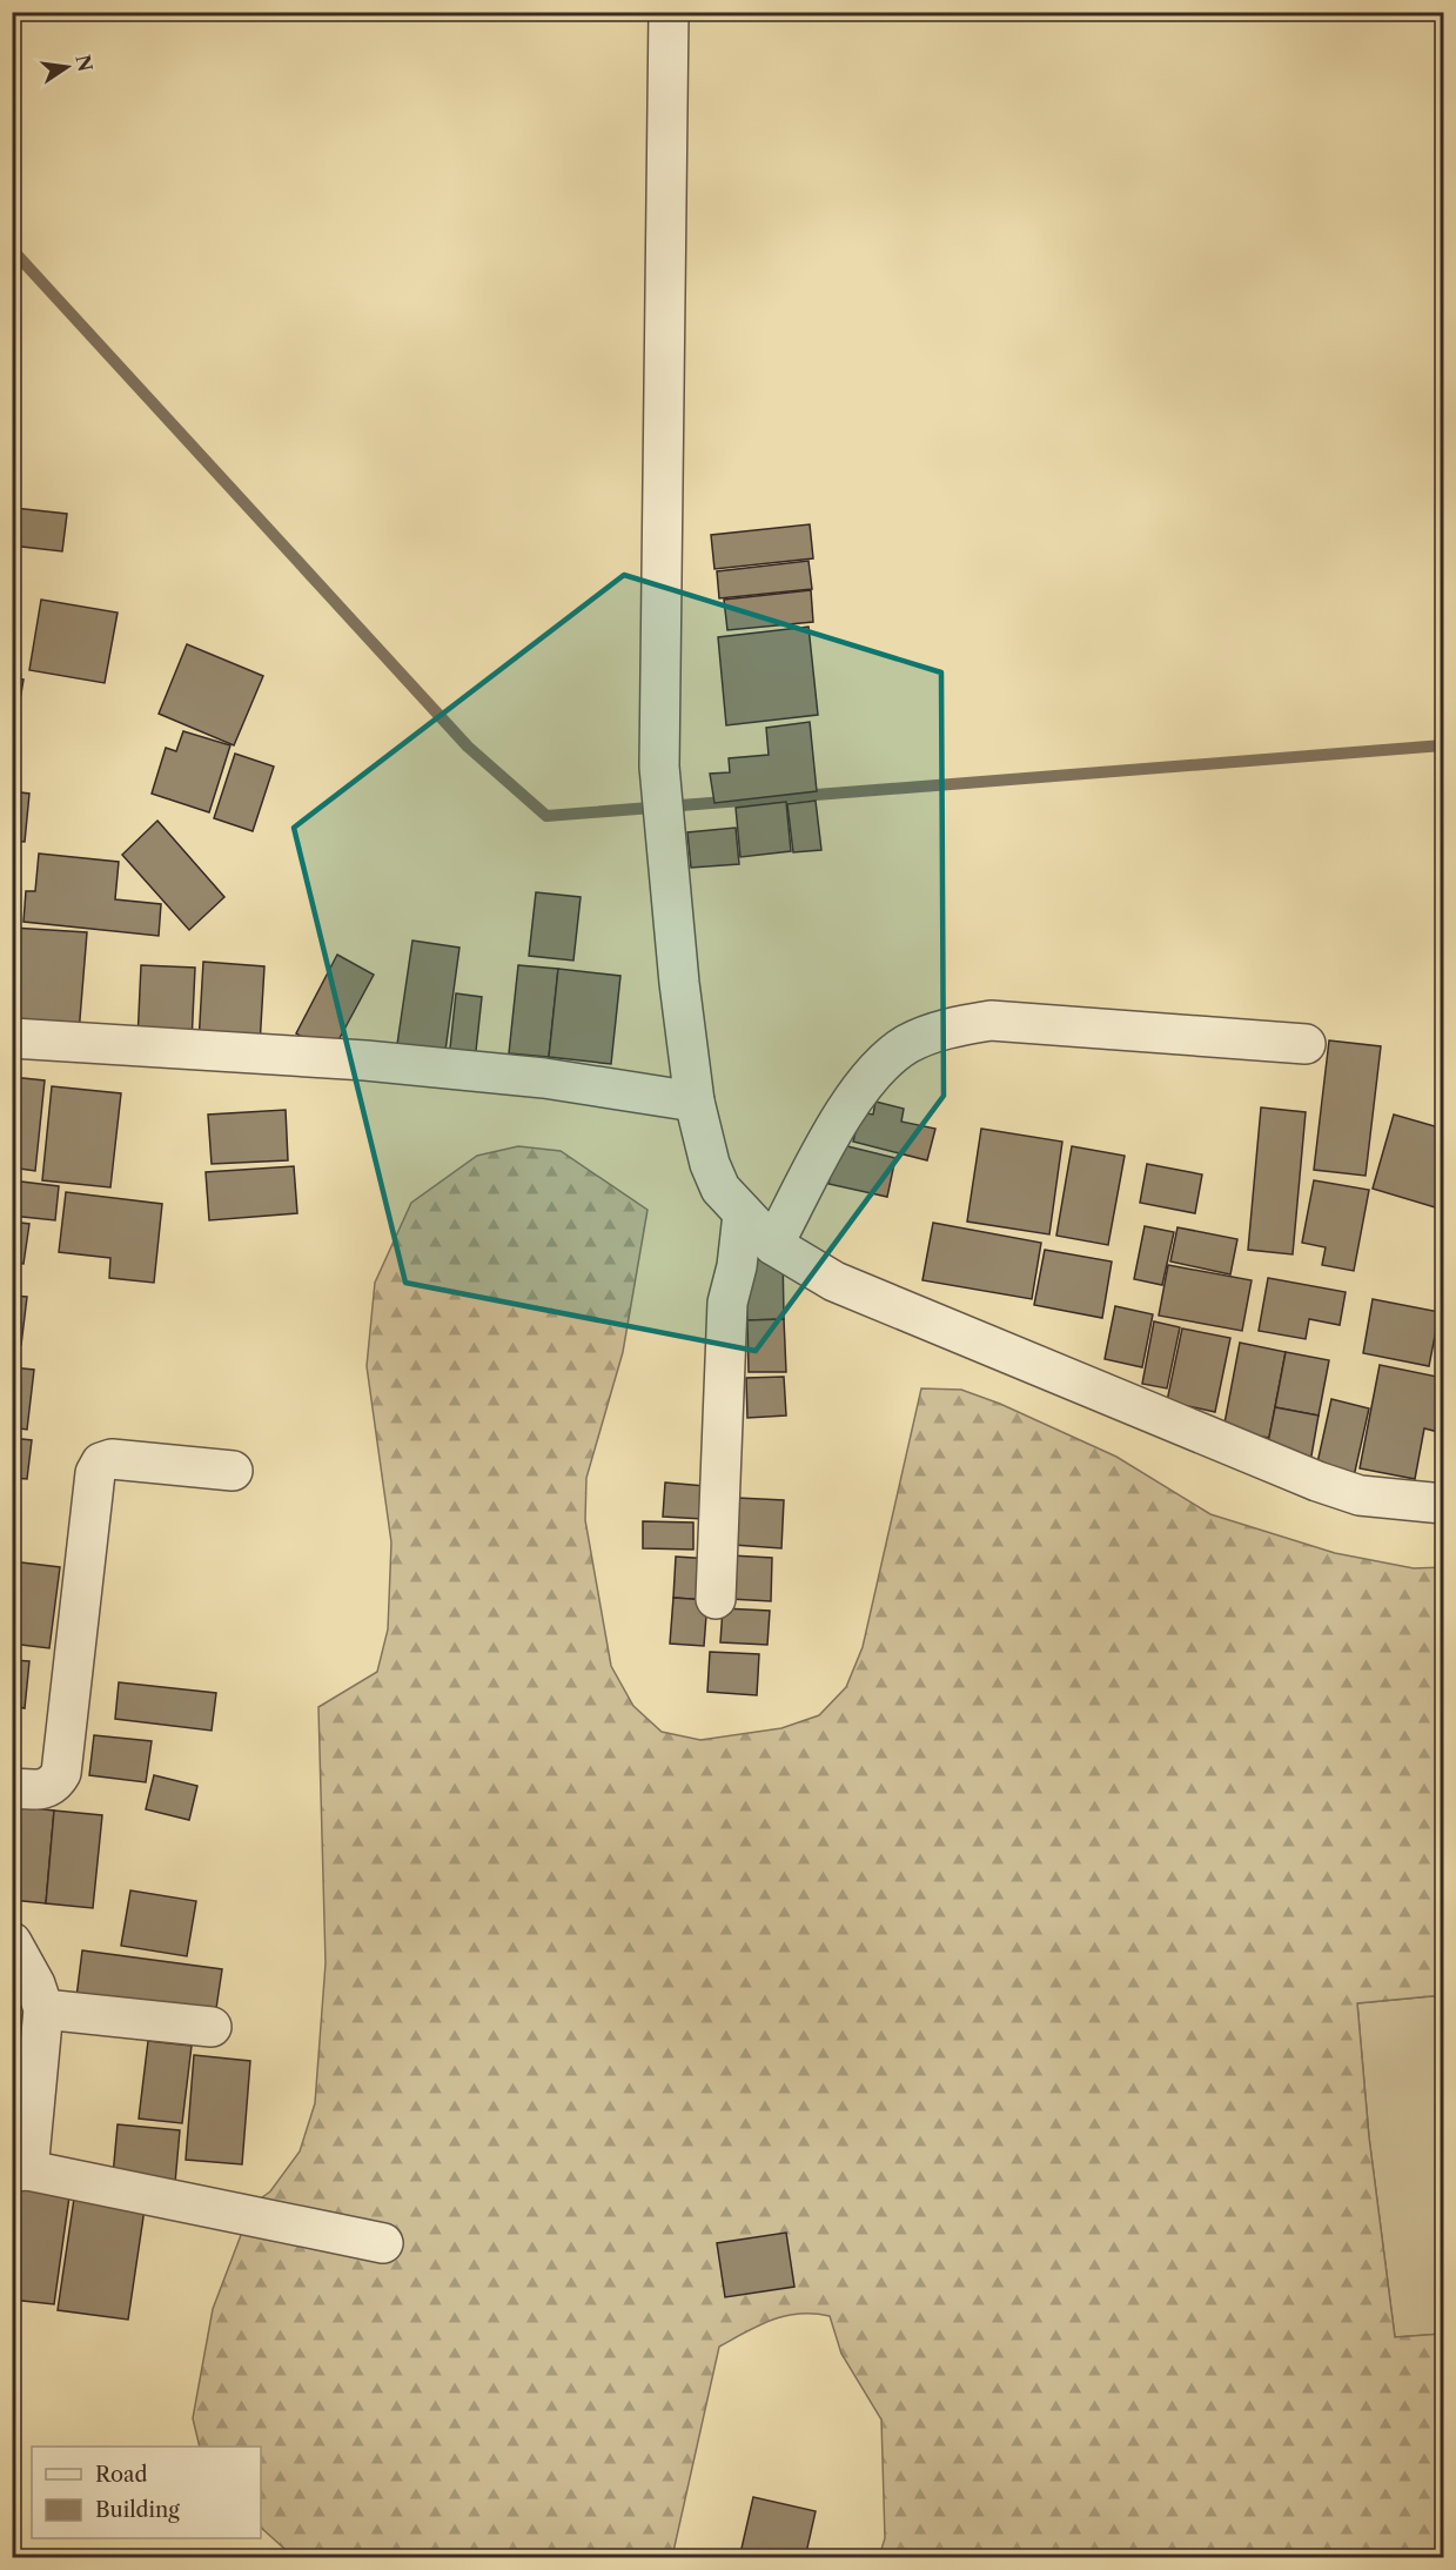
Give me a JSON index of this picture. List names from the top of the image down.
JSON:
{
  "legend": ["Road", "Building"],
  "north": "right"
}
